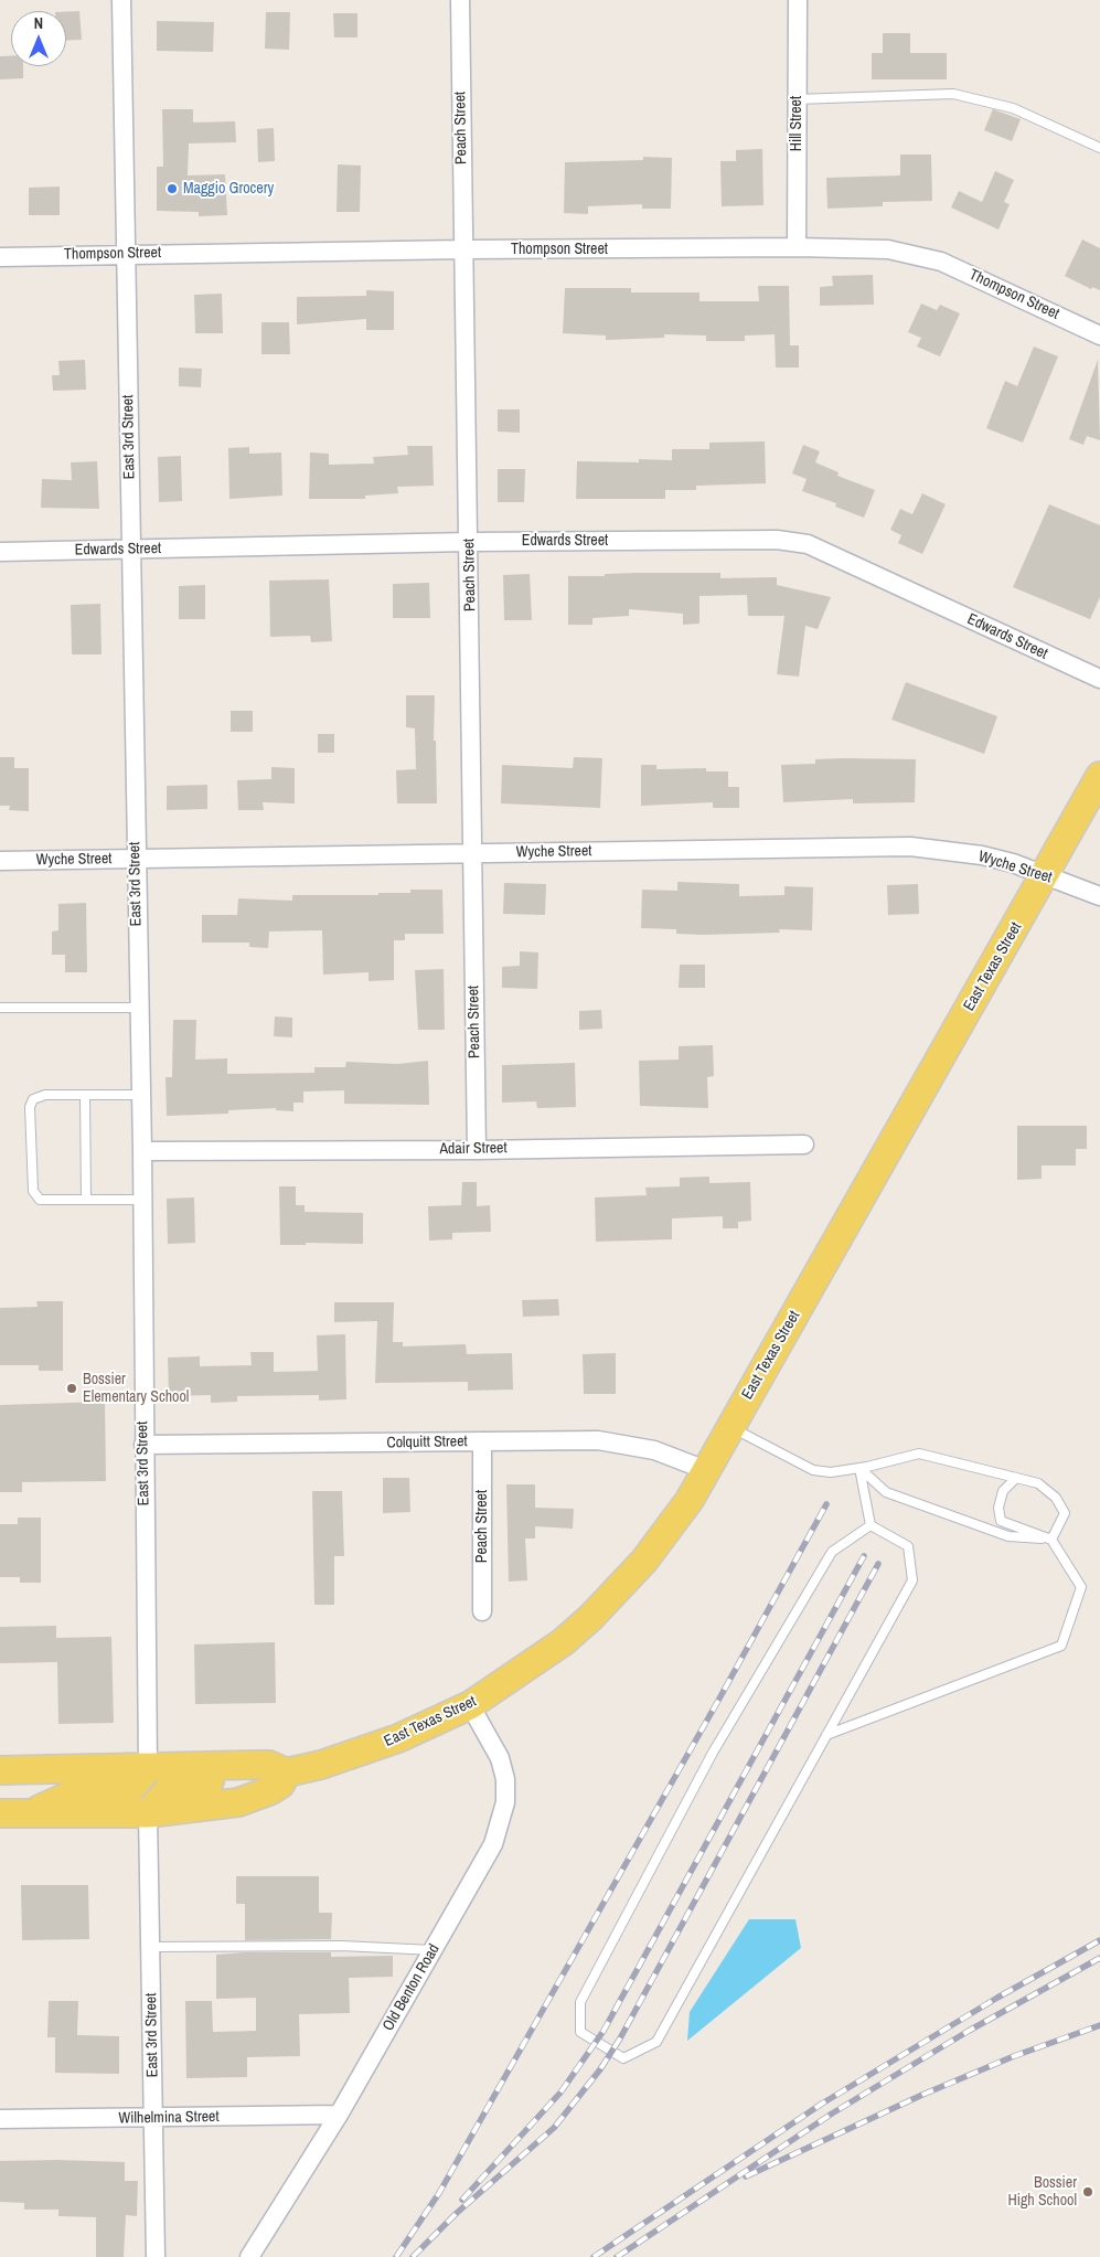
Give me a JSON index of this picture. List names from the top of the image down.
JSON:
{
  "streets": {
    "main road": ["East Texas Street"],
    "street": [
      "Hill Street",
      "Peach Street",
      "Thompson Street",
      "East 3rd Street",
      "Edwards Street",
      "Wyche Street",
      "Adair Street",
      "Colquitt Street",
      "Old Benton Road",
      "Wilhelmina Street"
    ]
  },
  "crossings": [
    ["Hill Street", "Thompson Street"],
    ["Peach Street", "Thompson Street"],
    ["Peach Street", "Edwards Street"],
    ["Peach Street", "Wyche Street"],
    ["Peach Street", "Adair Street"],
    ["Peach Street", "Colquitt Street"],
    ["Thompson Street", "East 3rd Street"],
    ["East 3rd Street", "Edwards Street"],
    ["East 3rd Street", "Wyche Street"],
    ["East 3rd Street", "Adair Street"],
    ["East 3rd Street", "Colquitt Street"],
    ["East 3rd Street", "Wilhelmina Street"],
    ["Wyche Street", "East Texas Street"],
    ["East Texas Street", "Colquitt Street"],
    ["East Texas Street", "Old Benton Road"],
    ["Old Benton Road", "Wilhelmina Street"]
  ],
  "places": ["Maggio Grocery", "Bossier Elementary School", "Bossier High School"],
  "north": "top"
}
